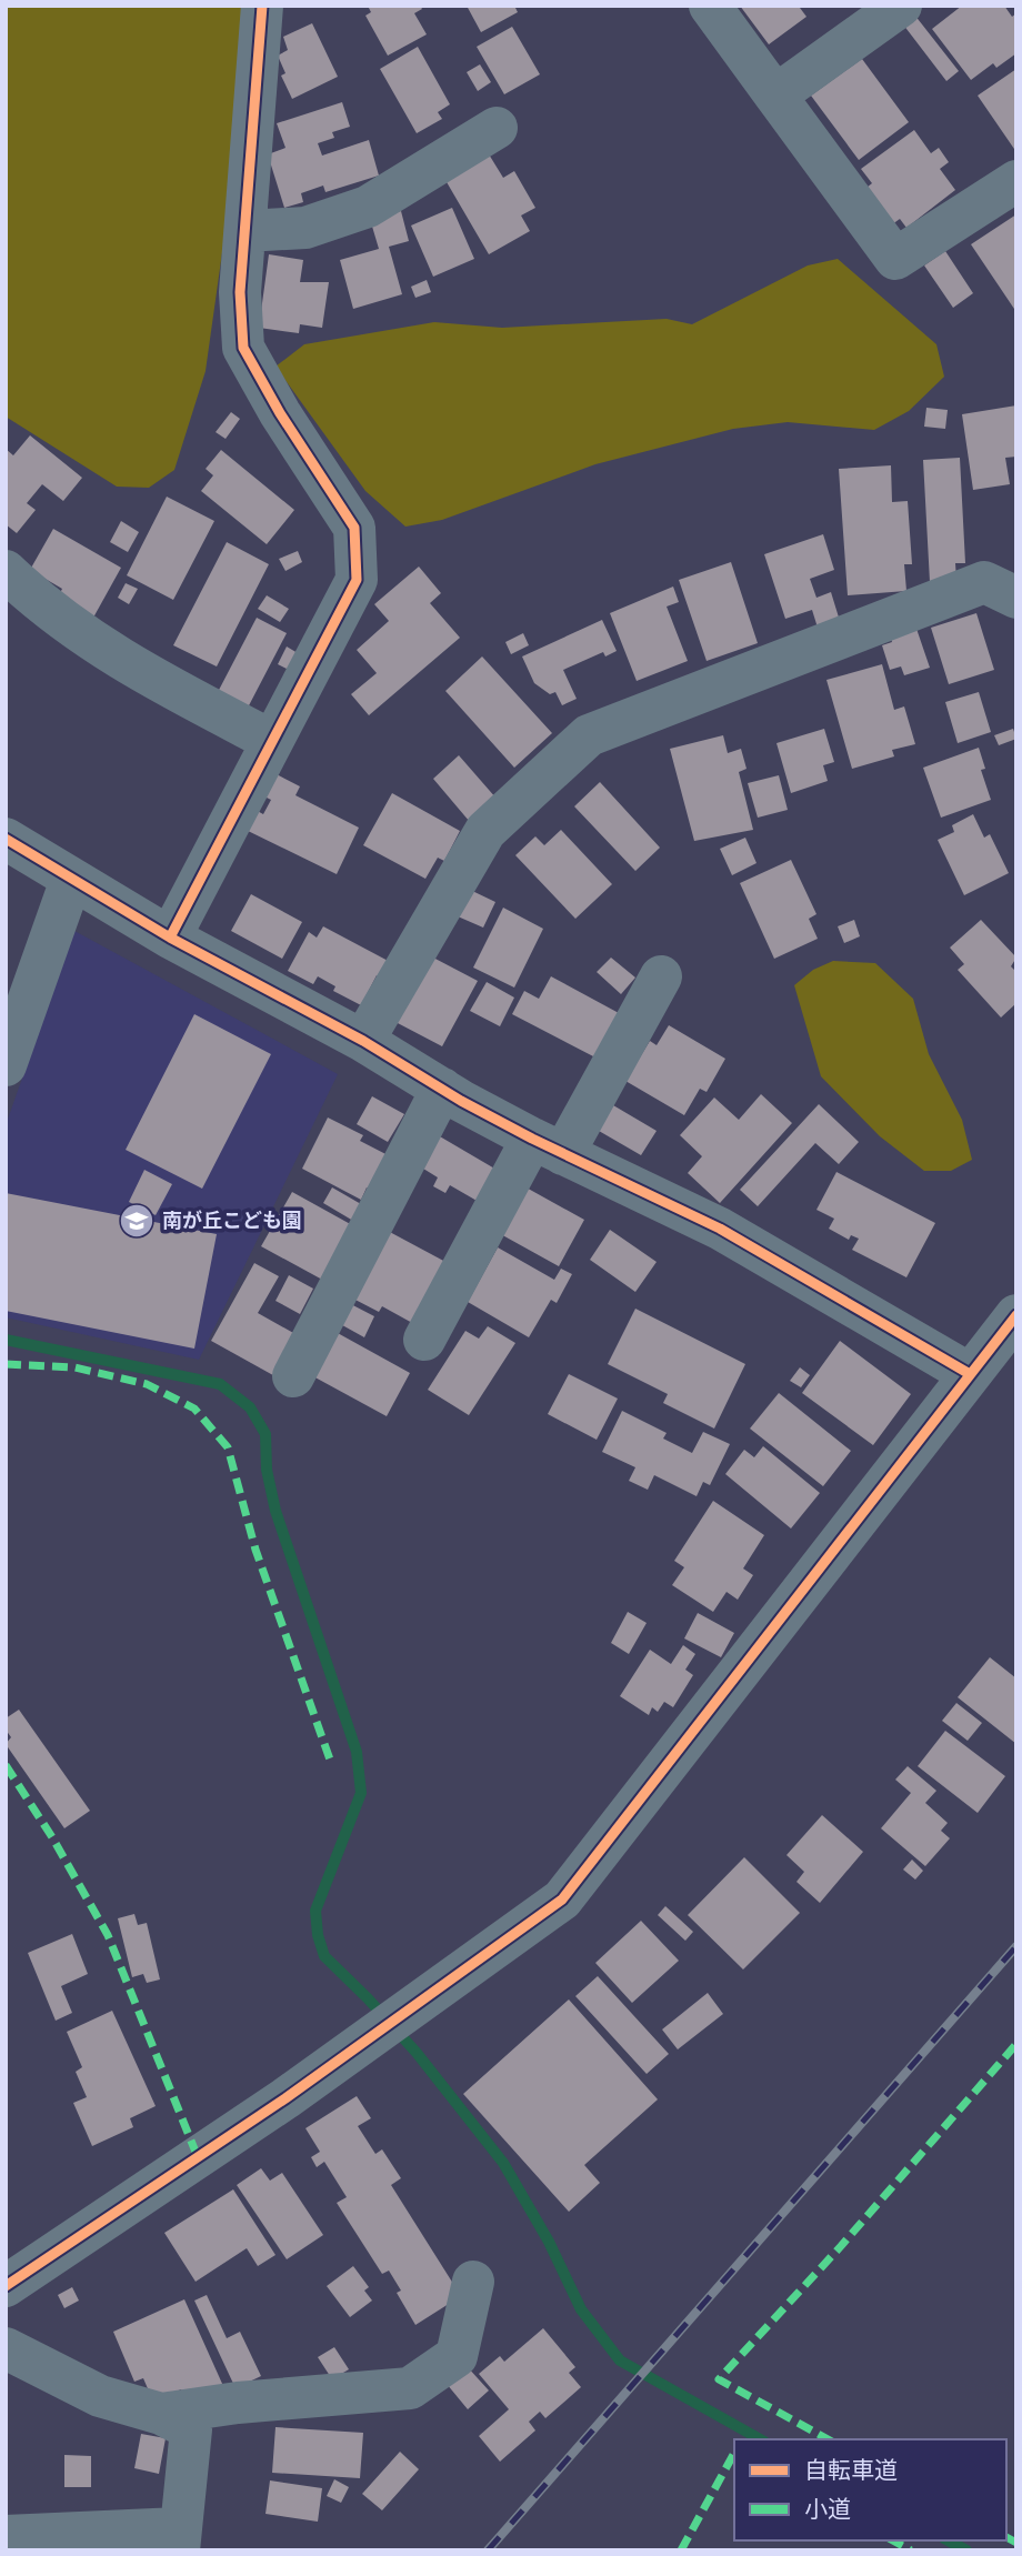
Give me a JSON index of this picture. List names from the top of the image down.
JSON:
{
  "places": {
    "school or university": ["南が丘こども園"]
  },
  "legend": ["自転車道", "小道"]
}
